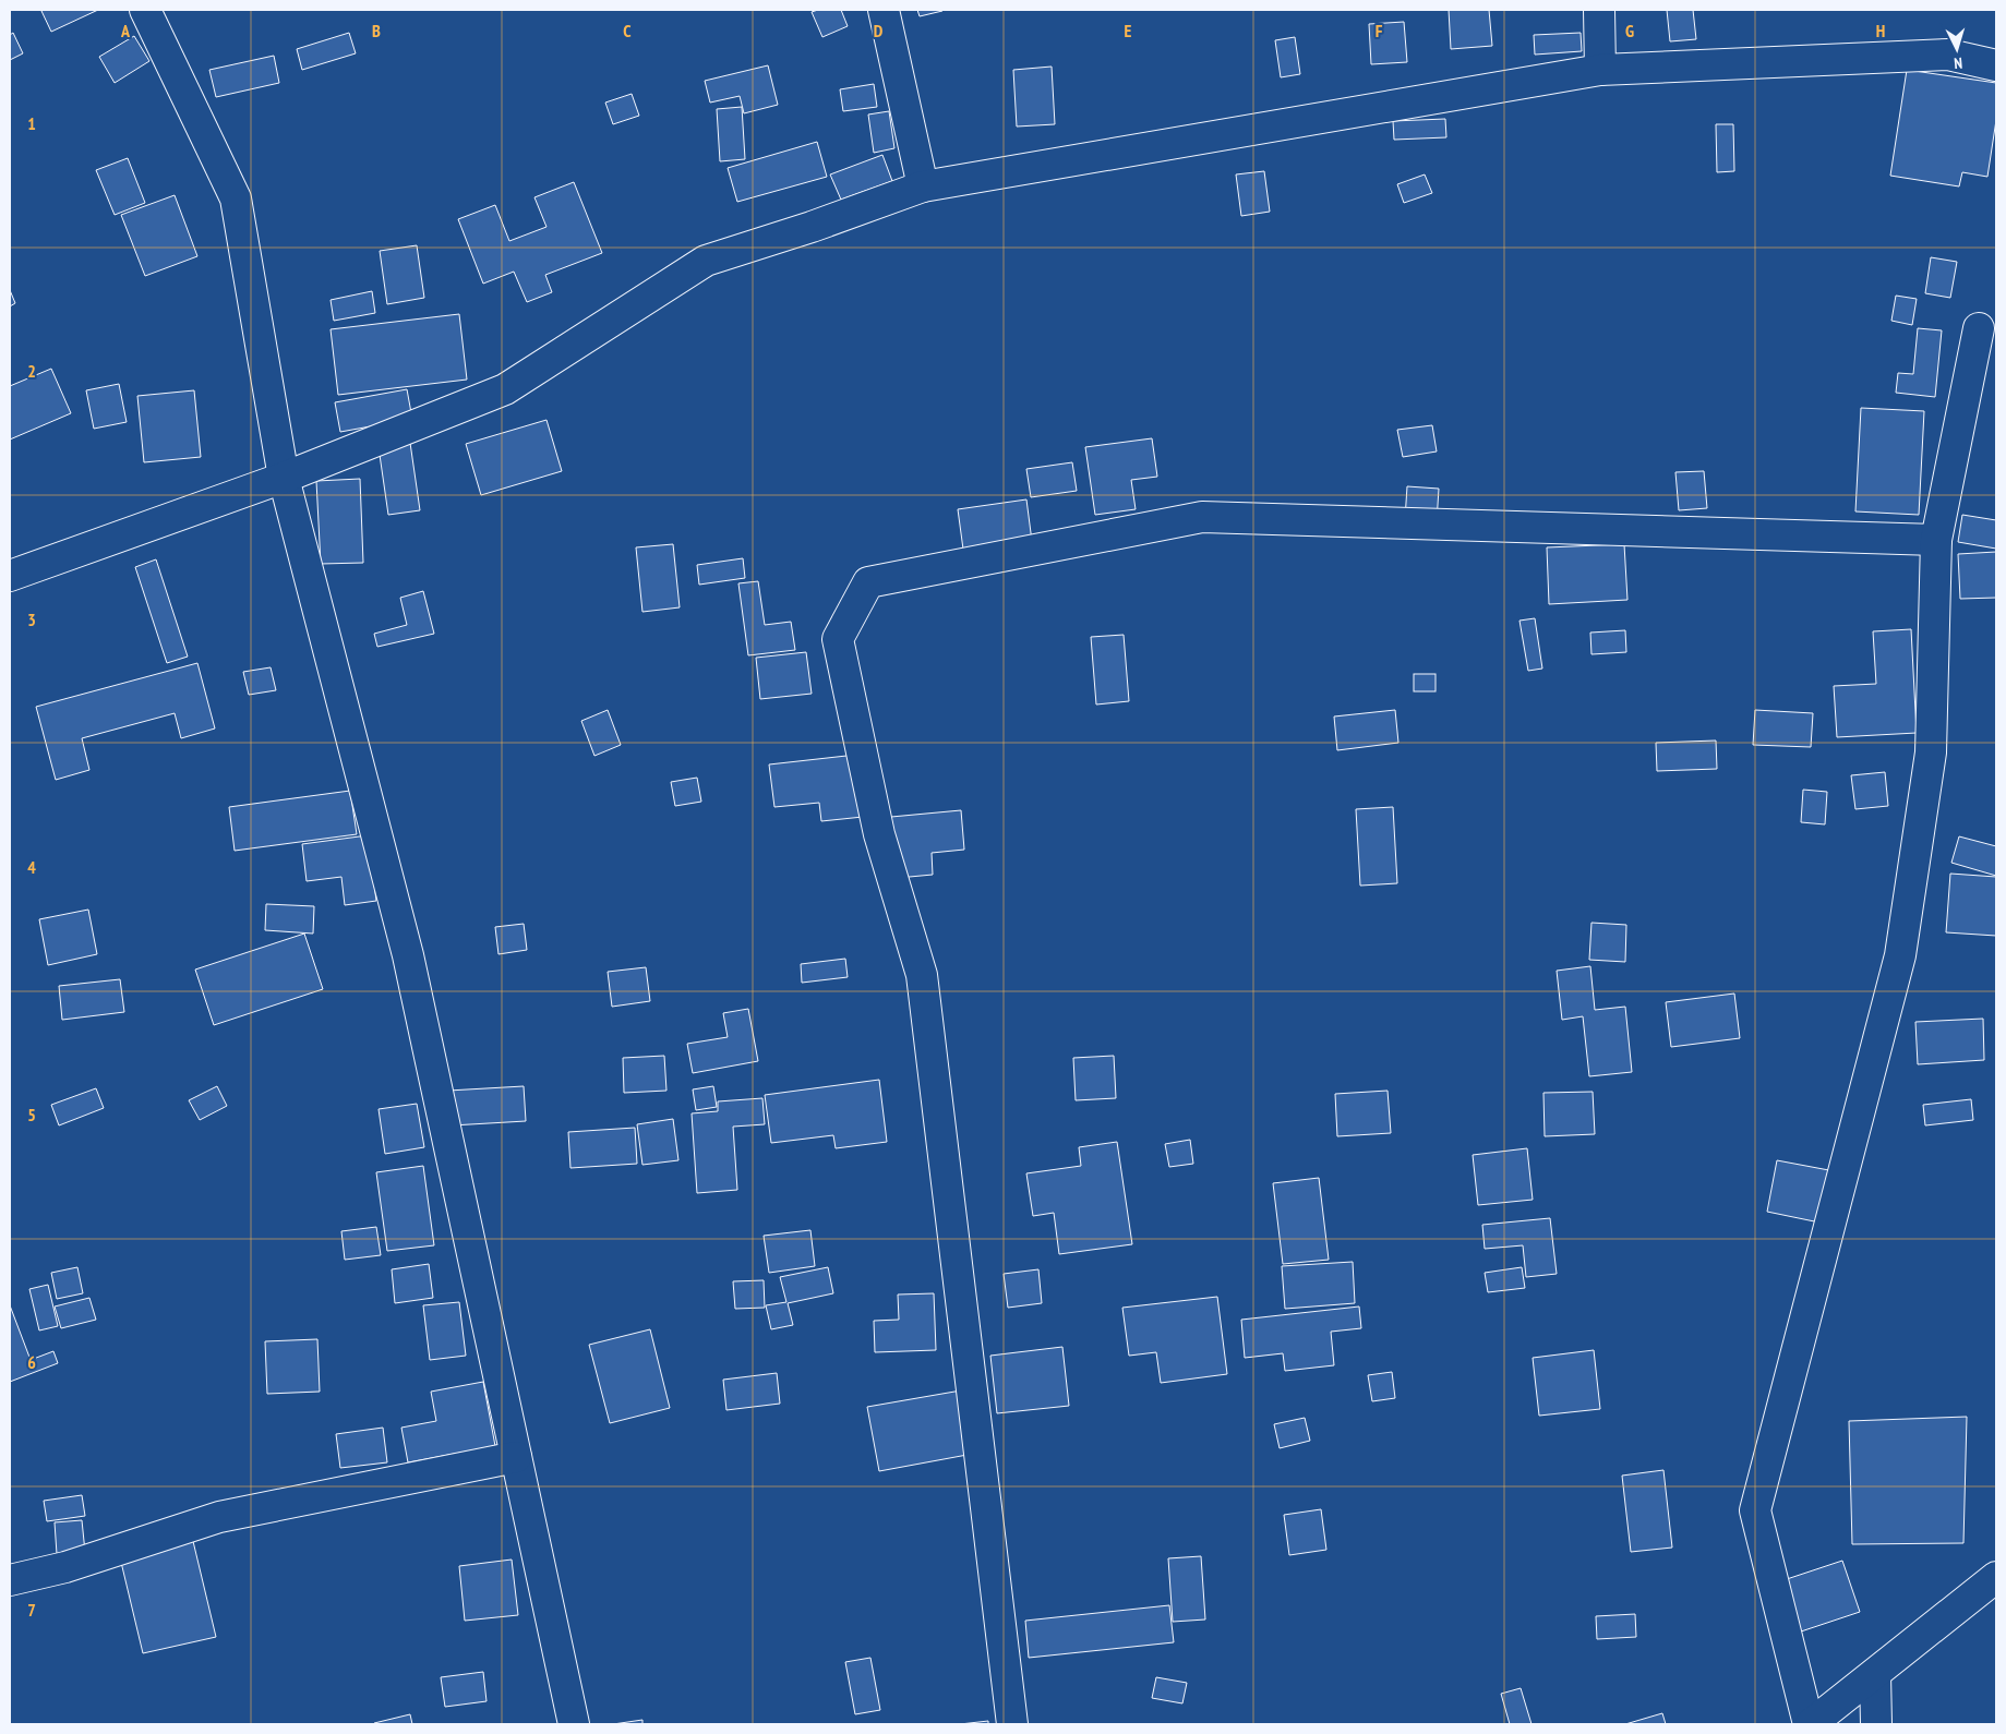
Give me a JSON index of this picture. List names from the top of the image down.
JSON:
{
  "north": "bottom",
  "grid": {
    "columns": [
      "A",
      "B",
      "C",
      "D",
      "E",
      "F",
      "G",
      "H"
    ],
    "rows": [
      "1",
      "2",
      "3",
      "4",
      "5",
      "6",
      "7"
    ]
  }
}
